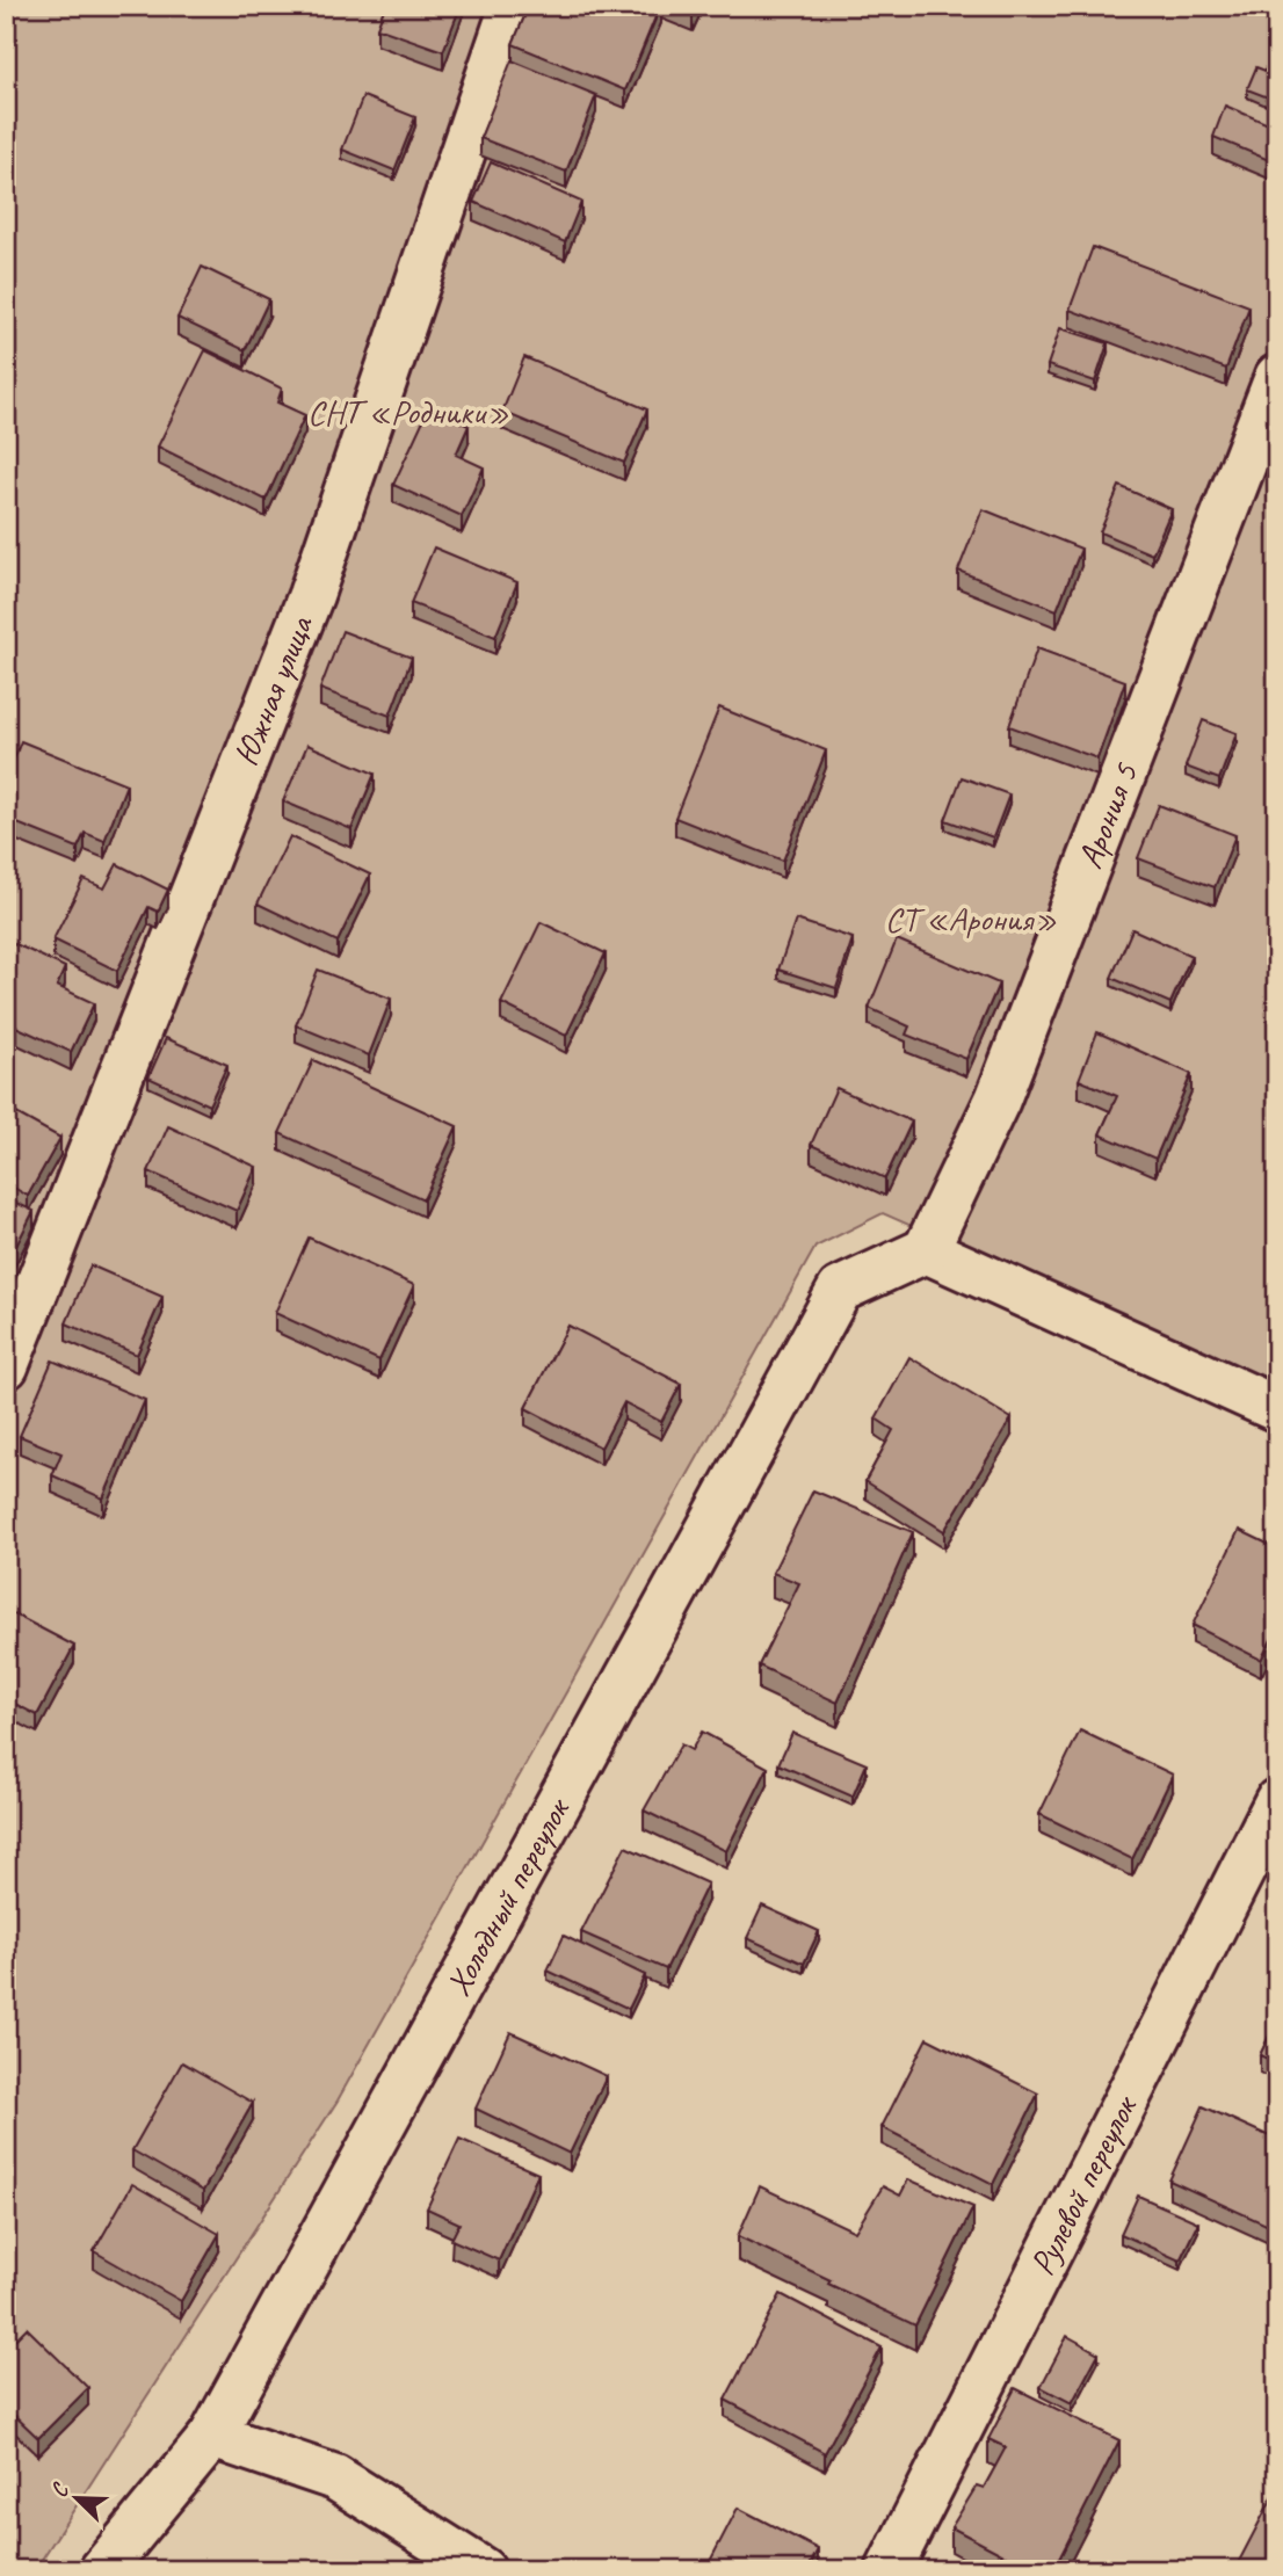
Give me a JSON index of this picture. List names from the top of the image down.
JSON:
{
  "streets": {
    "street": [
      "Южная улица",
      "Арония 5",
      "Холодный переулок",
      "Рулевой переулок"
    ]
  },
  "crossings": [
    ["Арония 5", "Холодный переулок"]
  ],
  "parks": ["СНТ «Родники»", "СТ «Арония»"],
  "north": "top left"
}
